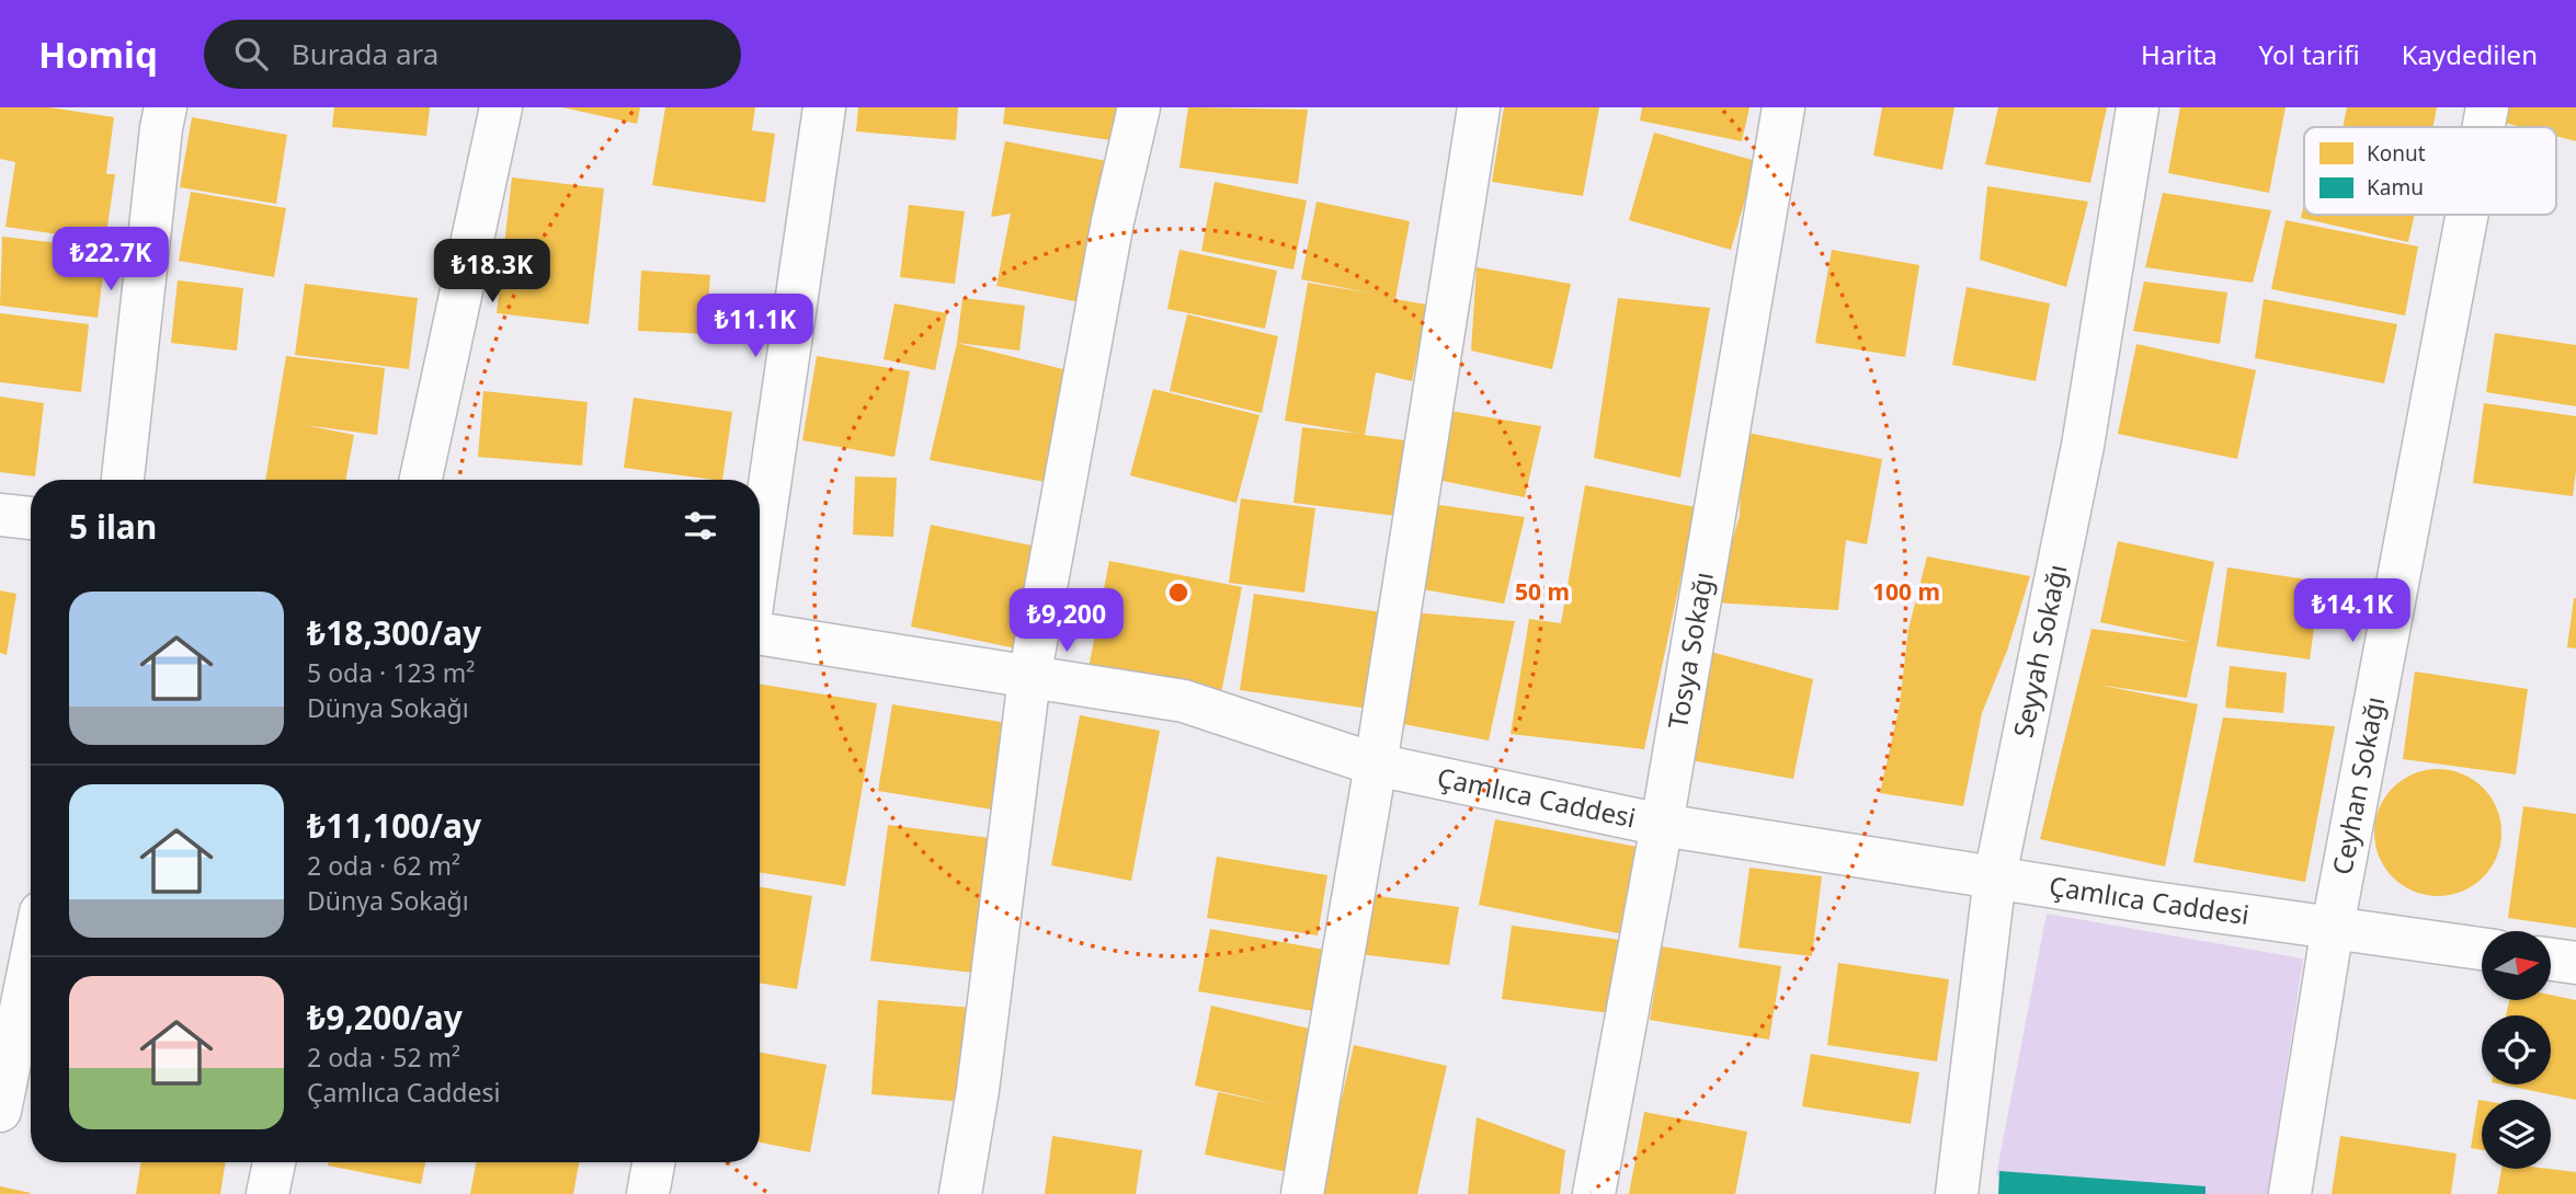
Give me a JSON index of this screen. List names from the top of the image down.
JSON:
{
  "streets": {
    "street": [
      "Seyyah Sokağı",
      "Tosya Sokağı",
      "Ceyhan Sokağı",
      "Çamlıca Caddesi"
    ]
  },
  "crossings": [
    ["Seyyah Sokağı", "Çamlıca Caddesi"],
    ["Tosya Sokağı", "Çamlıca Caddesi"],
    ["Ceyhan Sokağı", "Çamlıca Caddesi"]
  ],
  "legend": ["Konut", "Kamu"],
  "north": "right",
  "page": {
    "header": "Homiq",
    "search": "Burada ara",
    "nav": ["Harita", "Yol tarifi", "Kaydedilen"],
    "price": [
      "₺22.7K",
      "₺18.3K",
      "₺11.1K",
      "₺14.1K",
      "₺9,200"
    ],
    "heading": "5 ilan",
    "list": [
      {
        "name": "₺18,300/ay",
        "note": "5 oda · 123 m² · Dünya Sokağı"
      },
      {
        "name": "₺11,100/ay",
        "note": "2 oda · 62 m² · Dünya Sokağı"
      },
      {
        "name": "₺9,200/ay",
        "note": "2 oda · 52 m² · Çamlıca Caddesi"
      }
    ]
  },
  "rings": ["50 m", "100 m"]
}
